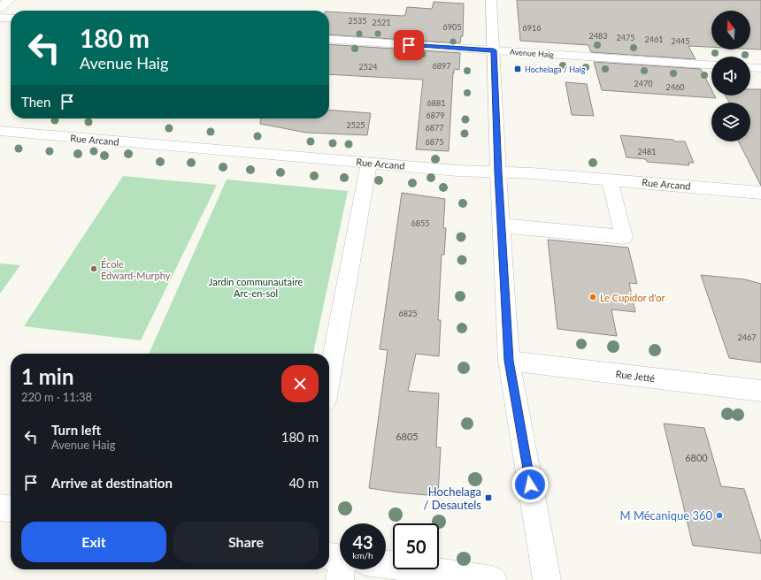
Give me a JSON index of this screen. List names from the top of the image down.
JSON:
{
  "streets": {
    "street": ["Avenue Haig", "Rue Arcand", "Rue Jetté"]
  },
  "parks": ["Jardin communautaire Arc-en-sol"],
  "places": {
    "transit": ["Hochelaga / Haig", "Hochelaga / Desautels"],
    "other": ["École Edward-Murphy", "Le Cupidor d'or", "M Mécanique 360"]
  },
  "house_numbers": [
    "2535",
    "2521",
    "6905",
    "6916",
    "2483",
    "2475",
    "2461",
    "2445",
    "6897",
    "2524",
    "2470",
    "2460",
    "6881",
    "6879",
    "2525",
    "6877",
    "6875",
    "2481",
    "6855",
    "6825",
    "2467",
    "6805",
    "6800"
  ],
  "north": "top",
  "page": {
    "turn": ["180 m", "Avenue Haig"],
    "then": "Then",
    "heading": ["1 min", "220 m · 11:38"],
    "list": [
      {
        "name": "Turn left",
        "note": "Avenue Haig",
        "value": "180 m"
      },
      {
        "name": "Arrive at destination",
        "value": "40 m"
      }
    ],
    "buttons": ["Exit", "Share"],
    "speed": "43 km/h",
    "limit": "50"
  }
}
